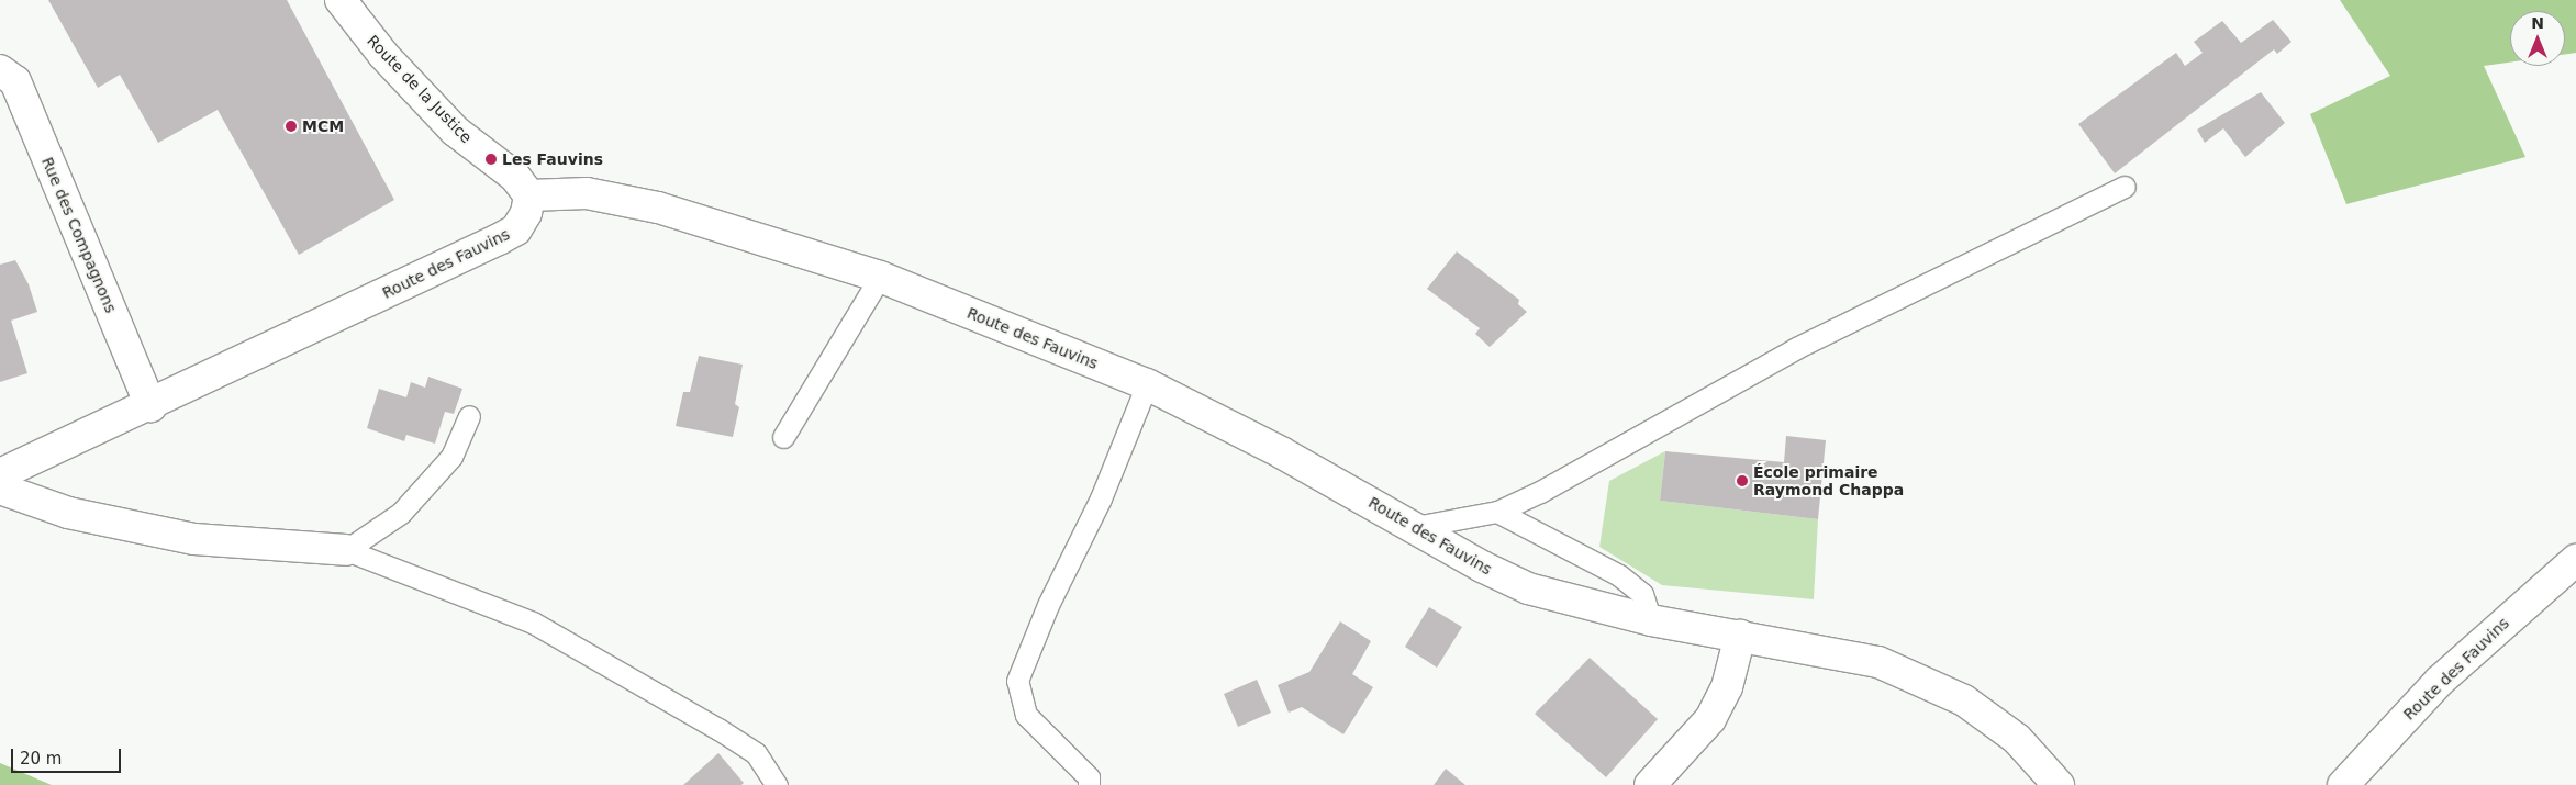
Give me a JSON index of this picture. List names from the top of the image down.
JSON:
{
  "streets": {
    "street": ["Route de la Justice", "Rue des Compagnons", "Route des Fauvins"]
  },
  "crossings": [
    ["Route de la Justice", "Route des Fauvins"],
    ["Rue des Compagnons", "Route des Fauvins"]
  ],
  "places": ["MCM", "Les Fauvins", "École primaire Raymond Chappa"],
  "scale_bar": "20 m",
  "north": "top"
}
